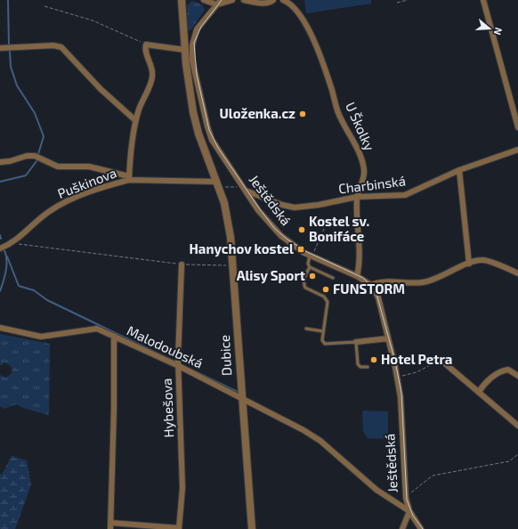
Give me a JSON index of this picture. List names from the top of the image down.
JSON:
{
  "streets": {
    "street": [
      "U Školky",
      "Puškinova",
      "Charbinská",
      "Ještědská",
      "Malodoubská",
      "Dubice",
      "Hybešova"
    ]
  },
  "crossings": [
    ["U Školky", "Charbinská"],
    ["U Školky", "Ještědská"],
    ["Puškinova", "Dubice"],
    ["Charbinská", "Ještědská"],
    ["Ještědská", "Malodoubská"],
    ["Malodoubská", "Dubice"],
    ["Malodoubská", "Hybešova"]
  ],
  "places": {
    "other": [
      "Uloženka.cz",
      "Kostel sv. Bonifáce",
      "Alisy Sport",
      "FUNSTORM",
      "Hotel Petra"
    ],
    "transit": ["Hanychov kostel"]
  },
  "north": "right"
}
